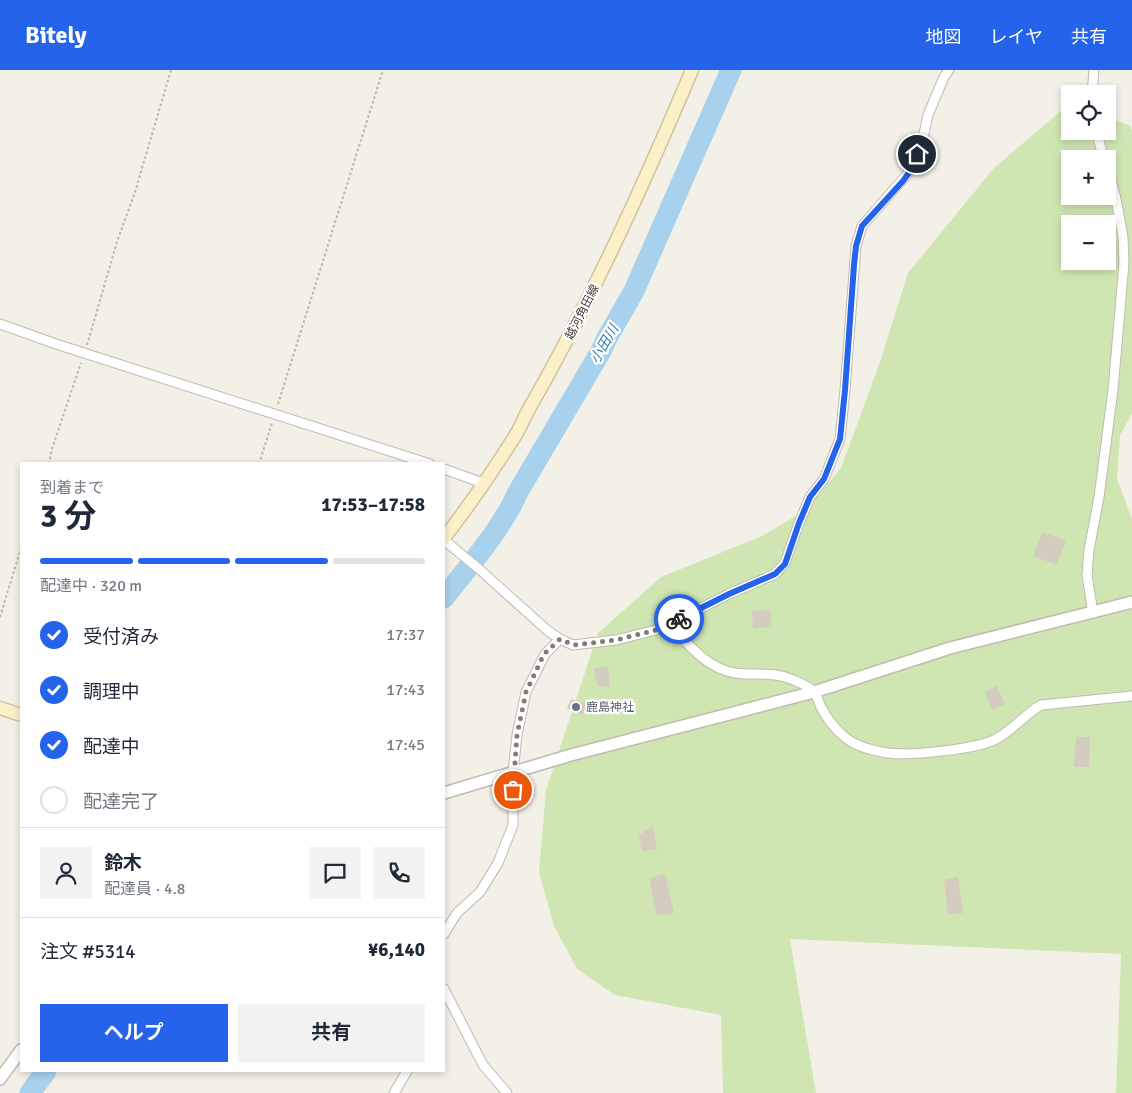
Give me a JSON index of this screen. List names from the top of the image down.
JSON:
{
  "streets": {
    "main road": ["越河角田線"]
  },
  "water": ["小田川"],
  "places": ["鹿島神社"],
  "page": {
    "header": "Bitely",
    "nav": ["地図", "レイヤ", "共有"],
    "map_buttons": ["+", "−"],
    "heading": ["3 分", "到着まで", "17:53–17:58"],
    "panel": [
      "鈴木",
      "配達員 · 4.8",
      "注文 #5314",
      "¥6,140"
    ],
    "bar": "配達中 · 320 m",
    "list": [
      ["受付済み", "17:37"],
      ["調理中", "17:43"],
      ["配達中", "17:45"],
      "配達完了"
    ],
    "buttons": ["ヘルプ", "共有"]
  }
}
